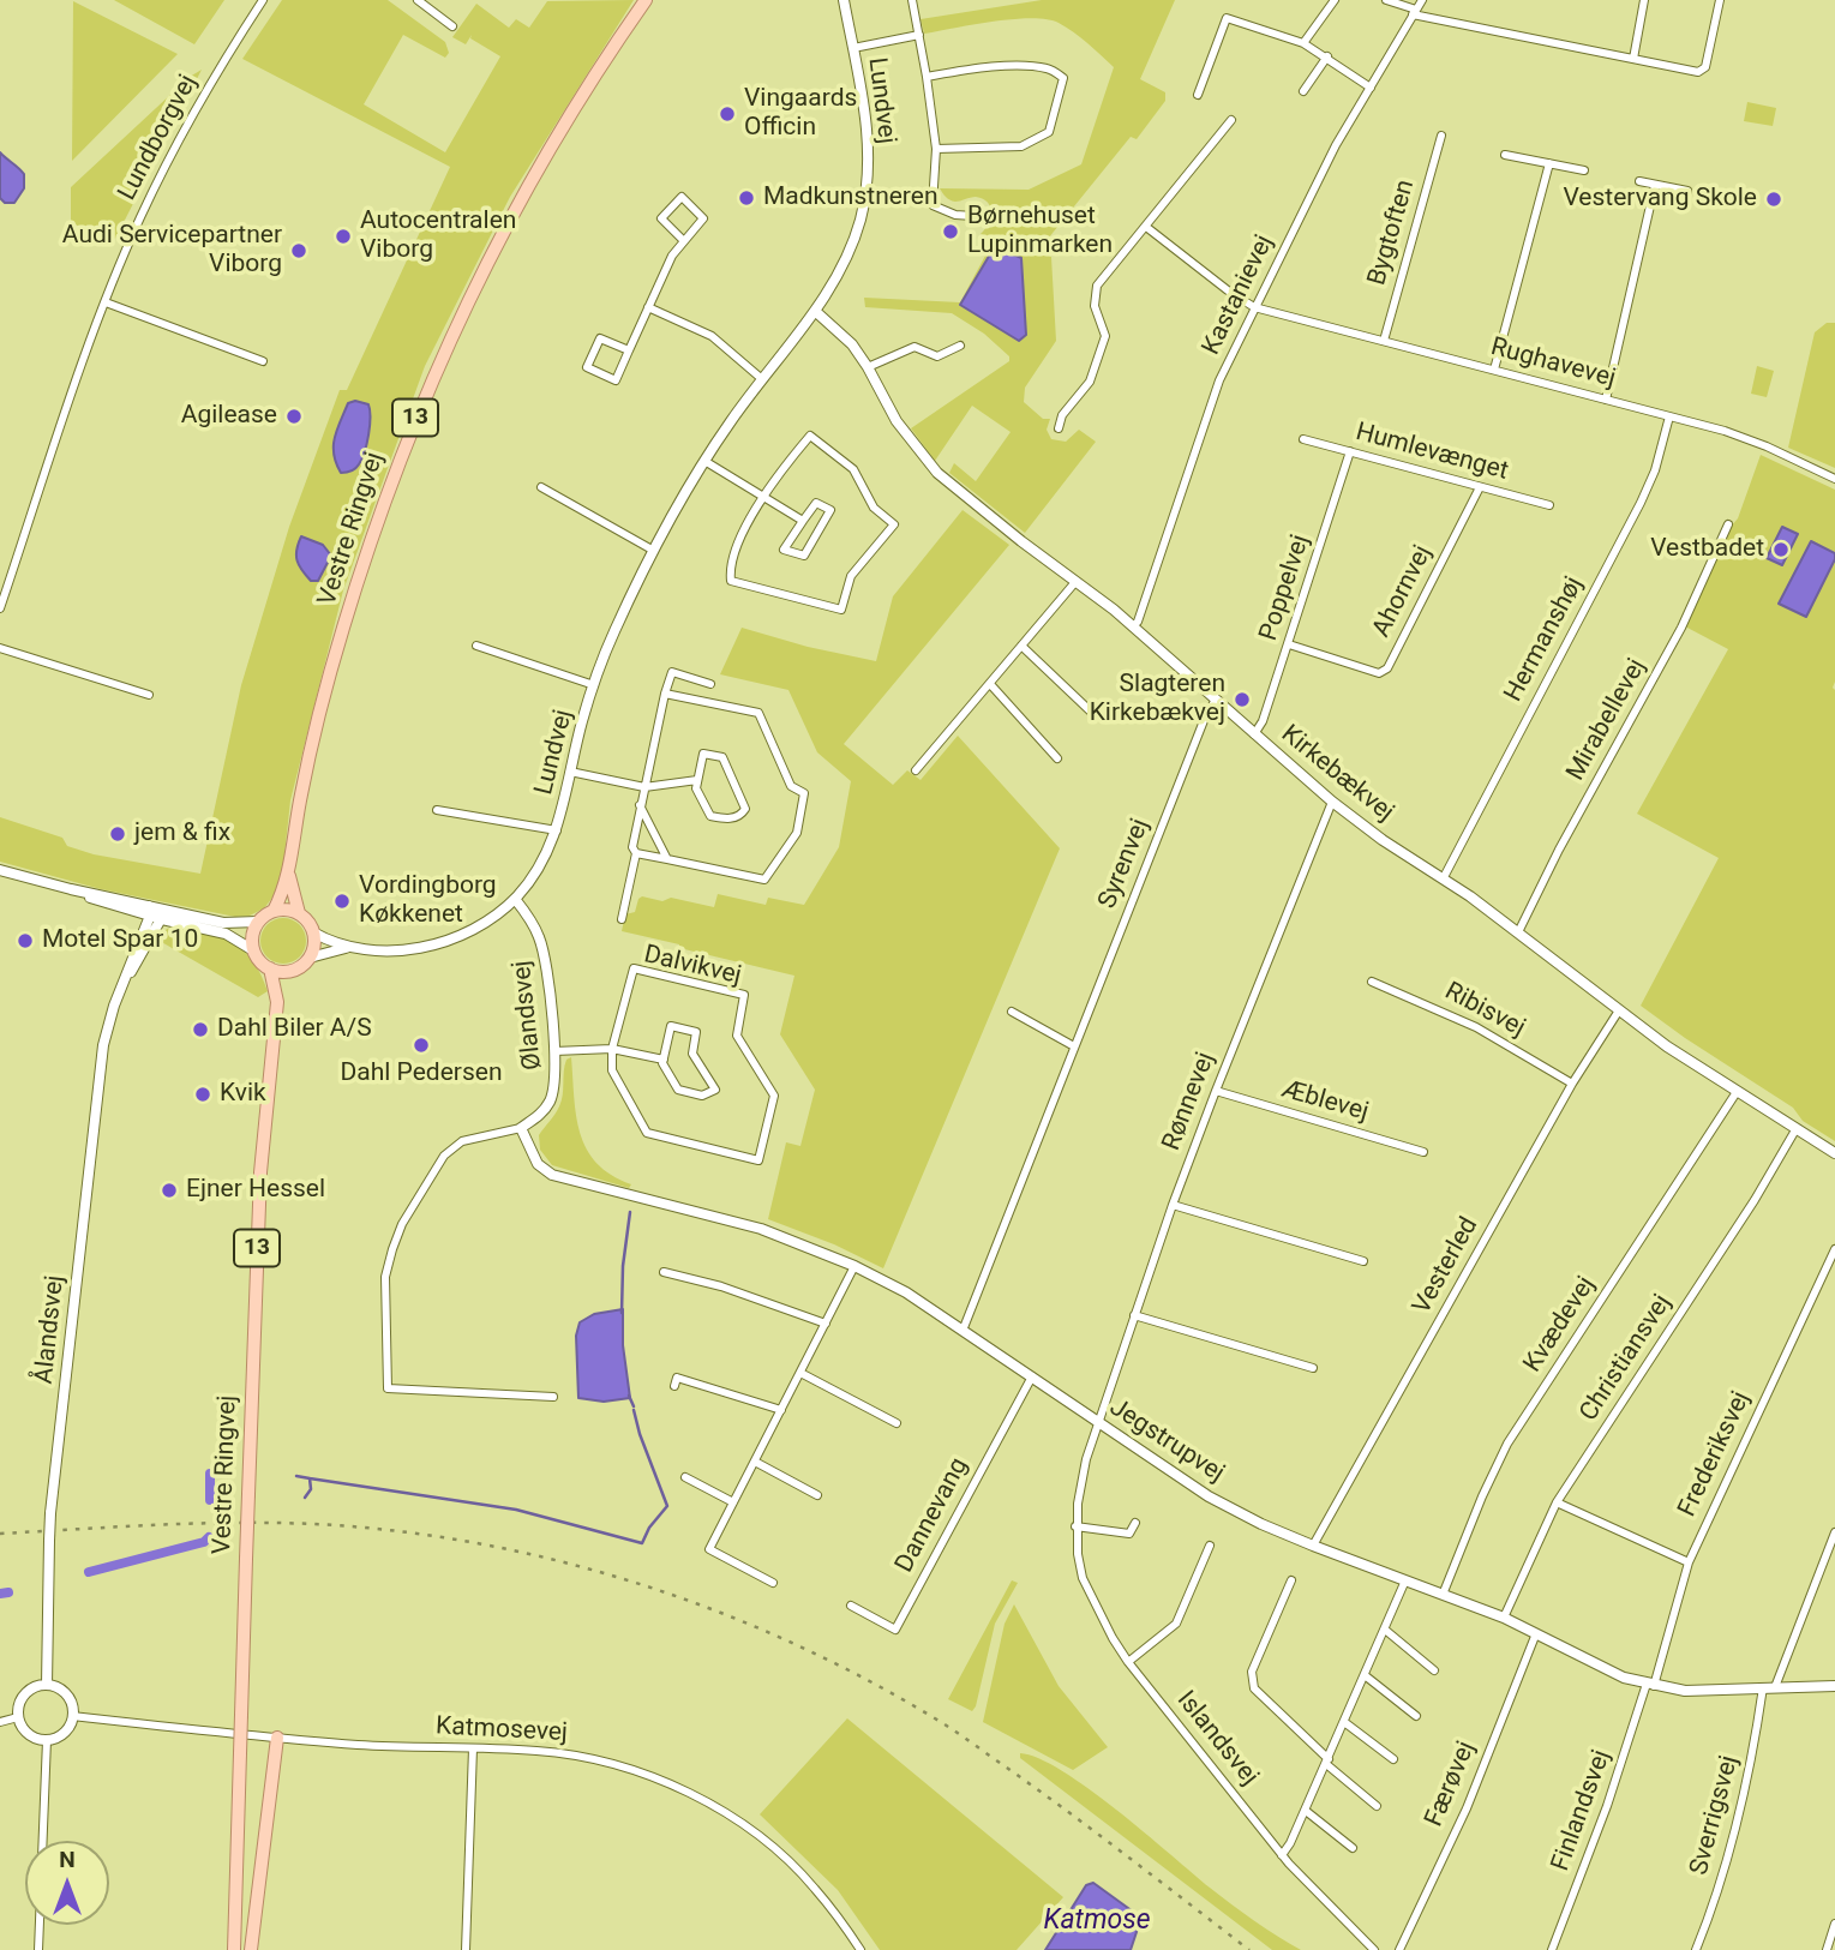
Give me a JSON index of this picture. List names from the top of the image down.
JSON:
{
  "streets": {
    "main road": ["13", "Vestre Ringvej"],
    "street": [
      "Lundvej",
      "Lundborgvej",
      "Bygtoften",
      "Kastanievej",
      "Rughavevej",
      "Humlevænget",
      "Poppelvej",
      "Ahornvej",
      "Hermanshøj",
      "Mirabellevej",
      "Kirkebækvej",
      "Syrenvej",
      "Dalvikvej",
      "Ribisvej",
      "Ølandsvej",
      "Rønnevej",
      "Æblevej",
      "Vesterled",
      "Kvædevej",
      "Ålandsvej",
      "Christiansvej",
      "Jegstrupvej",
      "Frederiksvej",
      "Dannevang",
      "Katmosevej",
      "Islandsvej",
      "Færøvej",
      "Finlandsvej",
      "Sverrigsvej"
    ]
  },
  "crossings": [
    ["Lundvej", "13"],
    ["Lundvej", "Vestre Ringvej"],
    ["Lundvej", "Kirkebækvej"],
    ["Lundvej", "Ølandsvej"],
    ["Bygtoften", "Rughavevej"],
    ["Kastanievej", "Rughavevej"],
    ["Kastanievej", "Kirkebækvej"],
    ["Rughavevej", "Hermanshøj"],
    ["13", "Vestre Ringvej"],
    ["Humlevænget", "Poppelvej"],
    ["Humlevænget", "Ahornvej"],
    ["Poppelvej", "Ahornvej"],
    ["Poppelvej", "Kirkebækvej"],
    ["Hermanshøj", "Kirkebækvej"],
    ["Mirabellevej", "Kirkebækvej"],
    ["Kirkebækvej", "Syrenvej"],
    ["Kirkebækvej", "Rønnevej"],
    ["Kirkebækvej", "Vesterled"],
    ["Kirkebækvej", "Kvædevej"],
    ["Kirkebækvej", "Christiansvej"],
    ["Syrenvej", "Jegstrupvej"],
    ["Ribisvej", "Vesterled"],
    ["Ølandsvej", "Jegstrupvej"],
    ["Rønnevej", "Æblevej"],
    ["Rønnevej", "Jegstrupvej"],
    ["Rønnevej", "Islandsvej"],
    ["Vesterled", "Jegstrupvej"],
    ["Kvædevej", "Jegstrupvej"],
    ["Ålandsvej", "Katmosevej"],
    ["Christiansvej", "Jegstrupvej"],
    ["Jegstrupvej", "Frederiksvej"],
    ["Jegstrupvej", "Dannevang"],
    ["Jegstrupvej", "Islandsvej"],
    ["Jegstrupvej", "Færøvej"],
    ["Jegstrupvej", "Finlandsvej"],
    ["Jegstrupvej", "Sverrigsvej"],
    ["Frederiksvej", "Finlandsvej"]
  ],
  "water": ["Katmose"],
  "places": [
    "Vingaards Officin",
    "Madkunstneren",
    "Vestervang Skole",
    "Børnehuset Lupinmarken",
    "Autocentralen Viborg",
    "Audi Servicepartner Viborg",
    "Agilease",
    "Vestbadet",
    "Slagteren Kirkebækvej",
    "jem & fix",
    "Vordingborg Køkkenet",
    "Motel Spar 10",
    "Dahl Biler A/S",
    "Dahl Pedersen",
    "Kvik",
    "Ejner Hessel"
  ],
  "north": "top"
}
